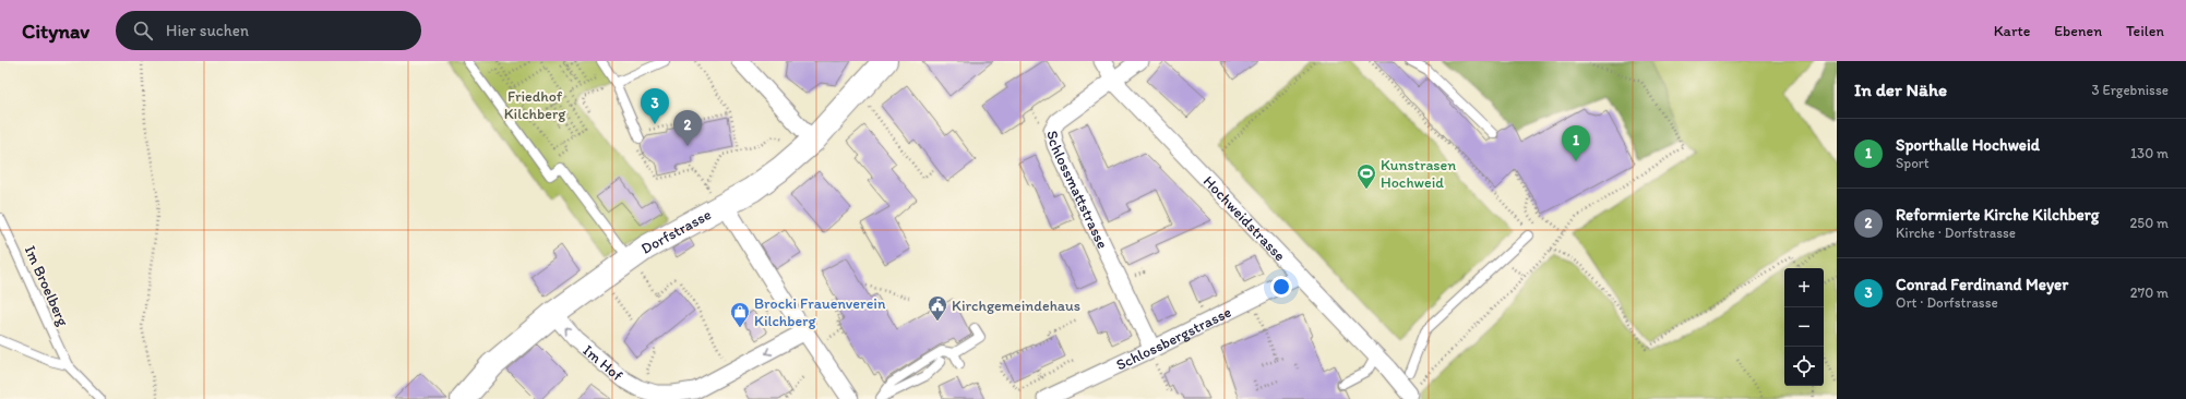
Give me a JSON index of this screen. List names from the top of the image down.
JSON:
{
  "streets": {
    "street": [
      "Schlossmattstrasse",
      "Hochweidstrasse",
      "Dorfstrasse",
      "Schlossbergstrasse",
      "Im Hof"
    ],
    "lane": ["Im Broelberg"]
  },
  "crossings": [
    ["Schlossmattstrasse", "Hochweidstrasse"],
    ["Schlossmattstrasse", "Schlossbergstrasse"],
    ["Hochweidstrasse", "Schlossbergstrasse"],
    ["Dorfstrasse", "Im Hof"]
  ],
  "one_way": ["Im Hof"],
  "parks": ["Friedhof Kilchberg"],
  "places": {
    "sports": ["Kunstrasen Hochweid"],
    "public building": ["Kirchgemeindehaus"],
    "shop": ["Brocki Frauenverein Kilchberg"]
  },
  "page": {
    "header": "Citynav",
    "search": "Hier suchen",
    "nav": ["Karte", "Ebenen", "Teilen"],
    "heading": ["In der Nähe", "3 Ergebnisse"],
    "pins": ["3", "2", "1"],
    "list": [
      {
        "mark": "1",
        "name": "Sporthalle Hochweid",
        "note": "Sport",
        "value": "130 m"
      },
      {
        "mark": "2",
        "name": "Reformierte Kirche Kilchberg",
        "note": "Kirche · Dorfstrasse",
        "value": "250 m"
      },
      {
        "mark": "3",
        "name": "Conrad Ferdinand Meyer",
        "note": "Ort · Dorfstrasse",
        "value": "270 m"
      }
    ],
    "map_buttons": ["+", "−"]
  }
}
